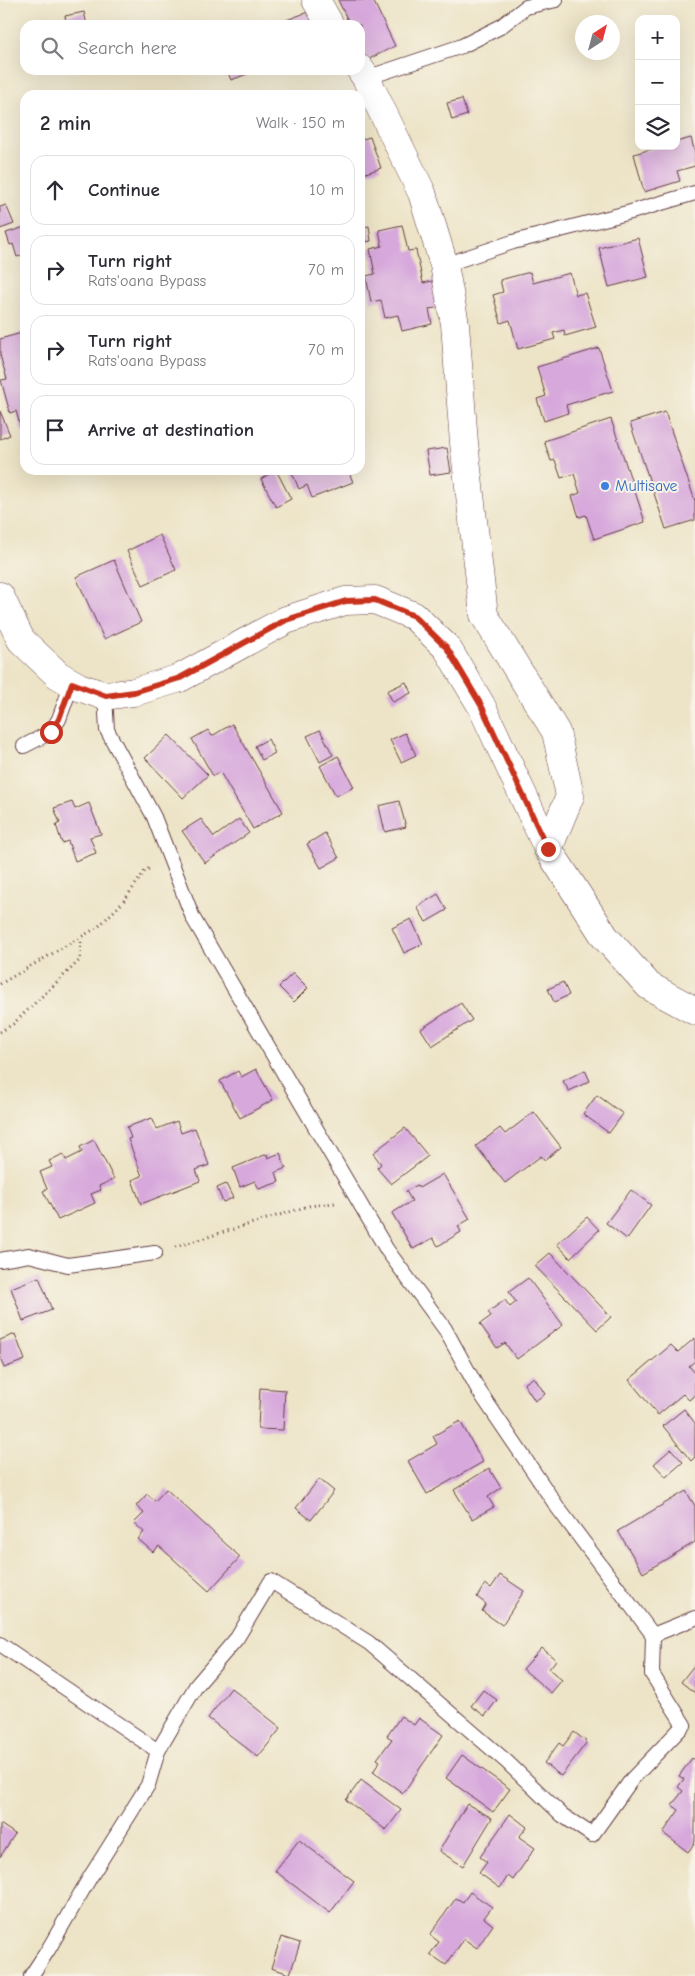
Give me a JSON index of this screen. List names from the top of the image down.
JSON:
{
  "places": ["Multisave"],
  "north": "top right",
  "page": {
    "map_buttons": ["+", "−"],
    "search": "Search here",
    "heading": ["2 min", "Walk · 150 m"],
    "list": [
      ["Continue", "10 m"],
      ["Turn right", "Rats'oana Bypass", "70 m"],
      ["Turn right", "Rats'oana Bypass", "70 m"],
      "Arrive at destination"
    ]
  }
}
